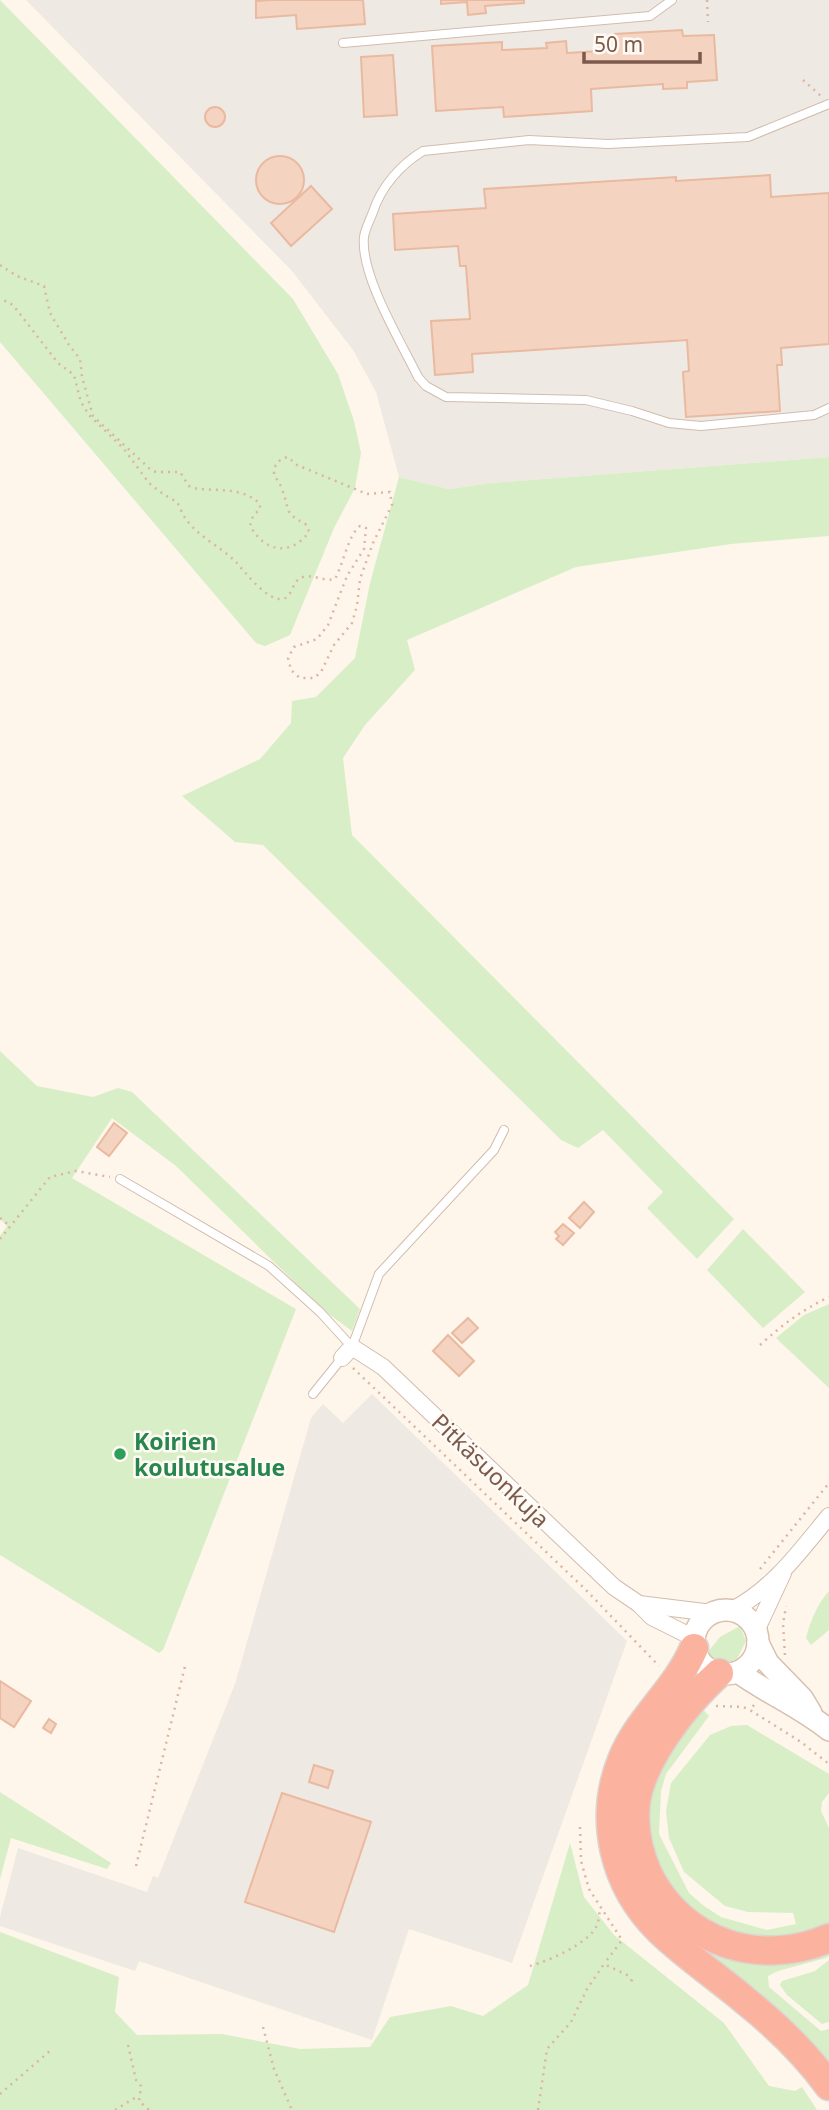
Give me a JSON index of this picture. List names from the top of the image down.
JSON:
{
  "streets": {
    "street": ["Pitkäsuonkuja"]
  },
  "places": ["Koirien koulutusalue"],
  "scale_bar": "50 m"
}
